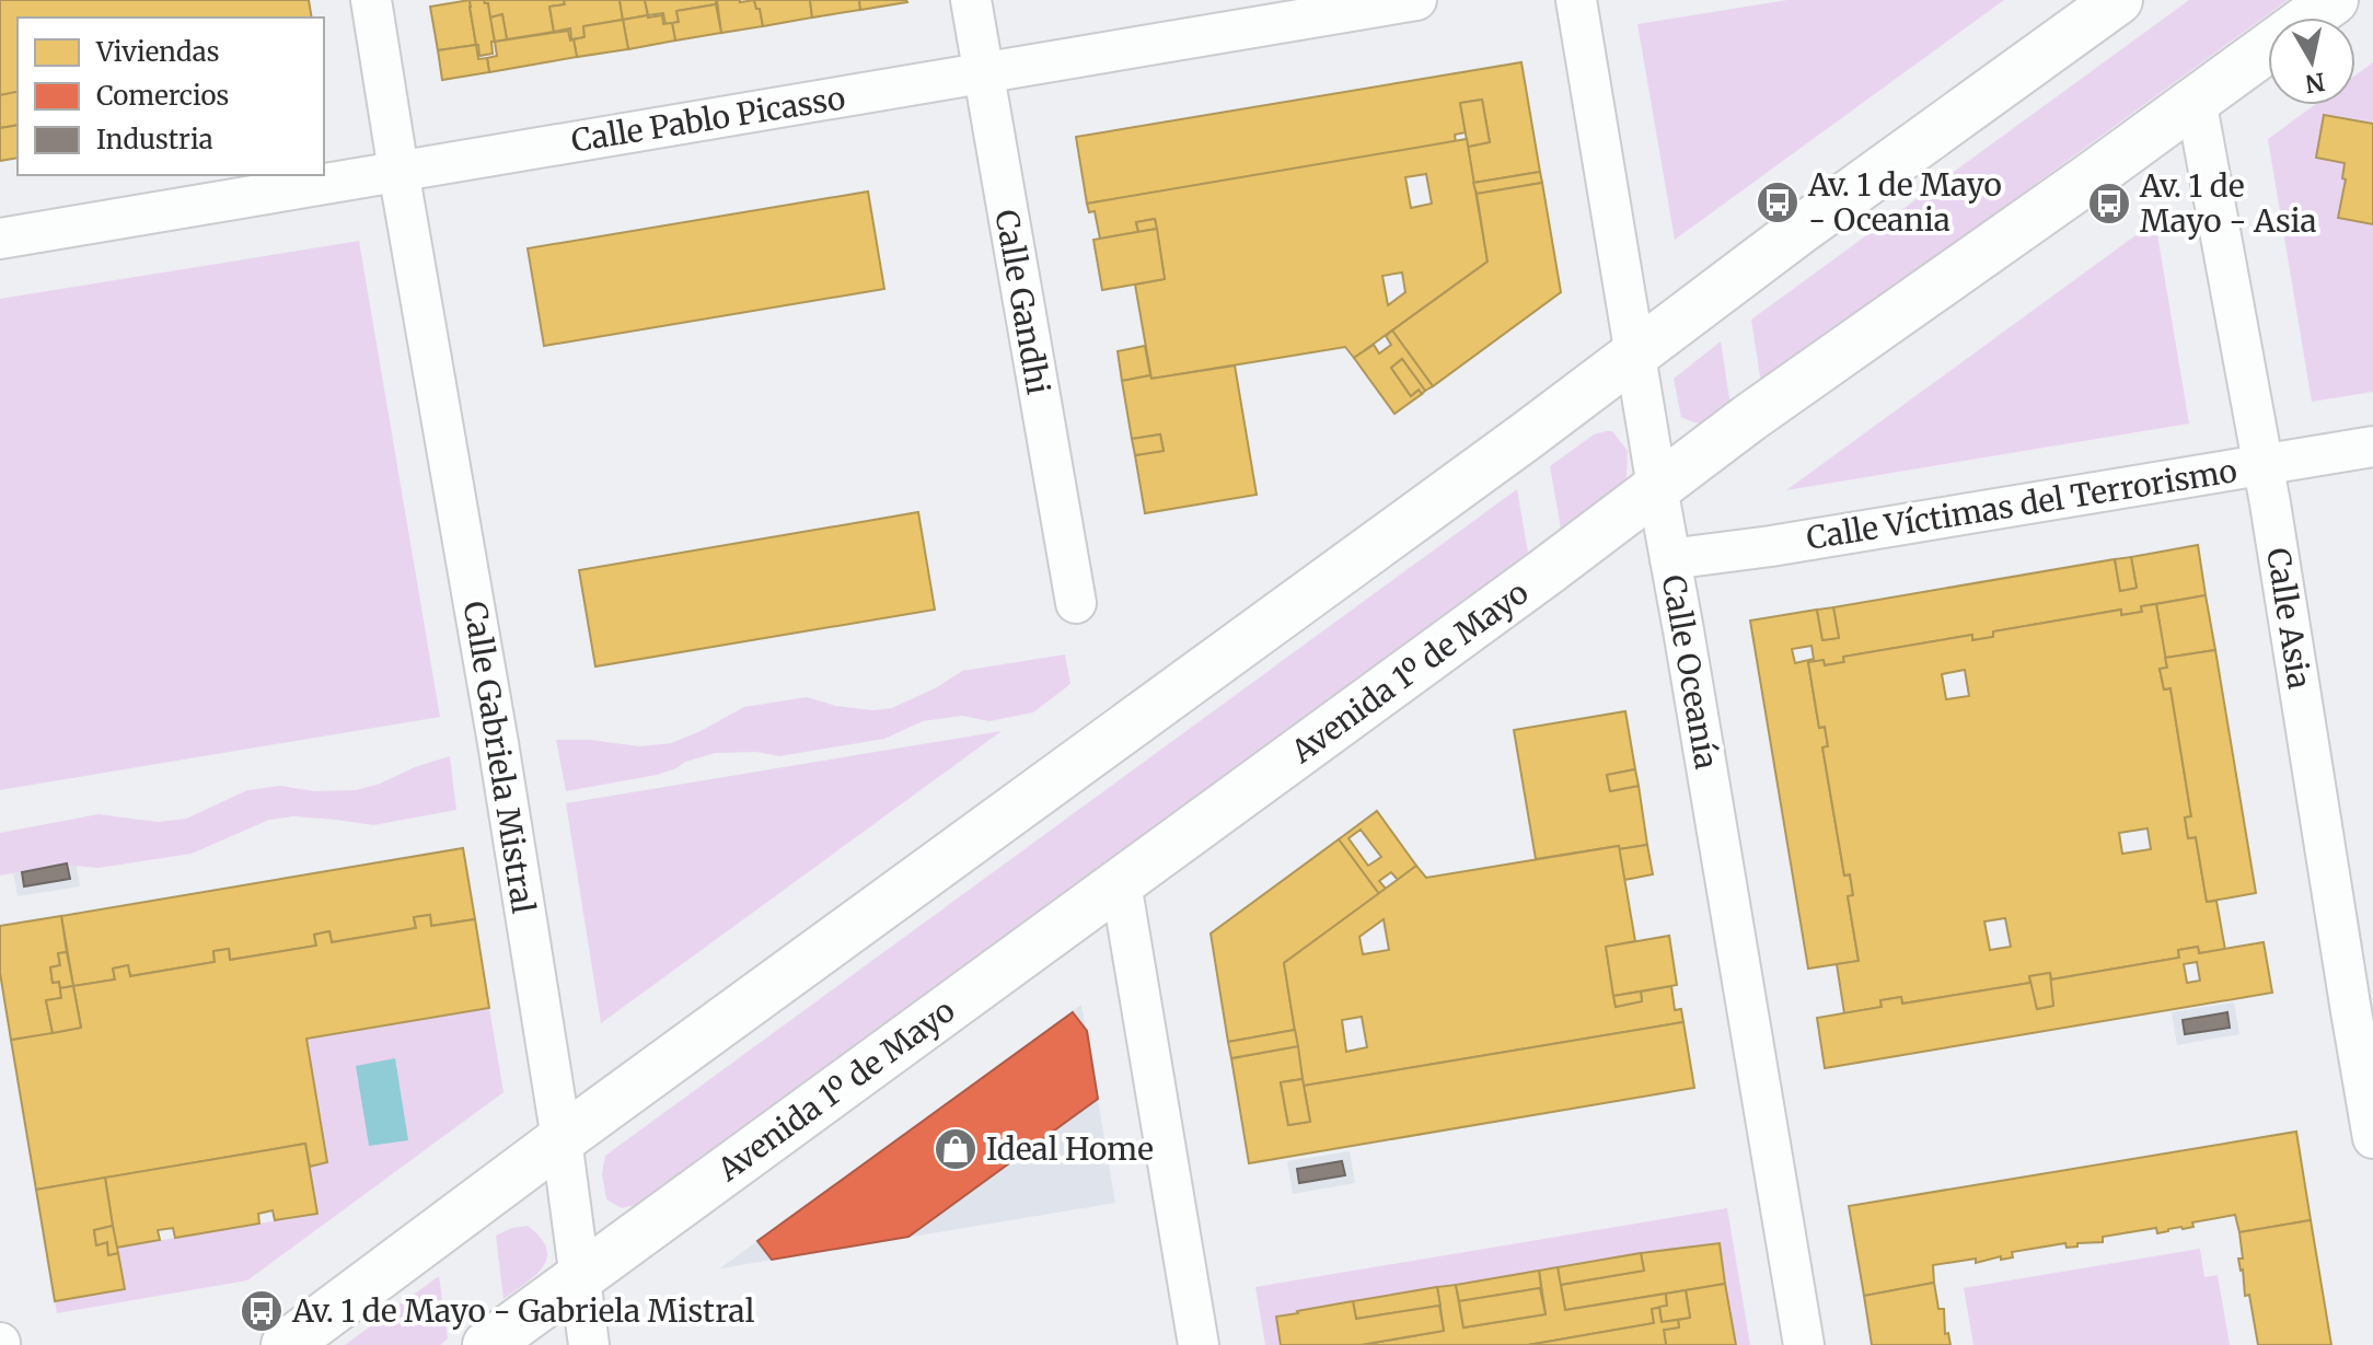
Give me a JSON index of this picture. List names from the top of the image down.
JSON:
{
  "streets": {
    "street": [
      "Calle Pablo Picasso",
      "Calle Gandhi",
      "Calle Víctimas del Terrorismo",
      "Calle Asia",
      "Avenida 1º de Mayo",
      "Calle Oceanía",
      "Calle Gabriela Mistral"
    ]
  },
  "crossings": [
    ["Calle Pablo Picasso", "Calle Gandhi"],
    ["Calle Pablo Picasso", "Calle Gabriela Mistral"],
    ["Calle Víctimas del Terrorismo", "Calle Asia"],
    ["Calle Víctimas del Terrorismo", "Calle Oceanía"],
    ["Calle Asia", "Avenida 1º de Mayo"],
    ["Avenida 1º de Mayo", "Calle Oceanía"],
    ["Avenida 1º de Mayo", "Calle Gabriela Mistral"]
  ],
  "places": {
    "bus stop": ["Av. 1 de Mayo - Oceania", "Av. 1 de Mayo - Asia", "Av. 1 de Mayo - Gabriela Mistral"],
    "shop": ["Ideal Home"]
  },
  "legend": ["Viviendas", "Comercios", "Industria"],
  "north": "bottom"
}
